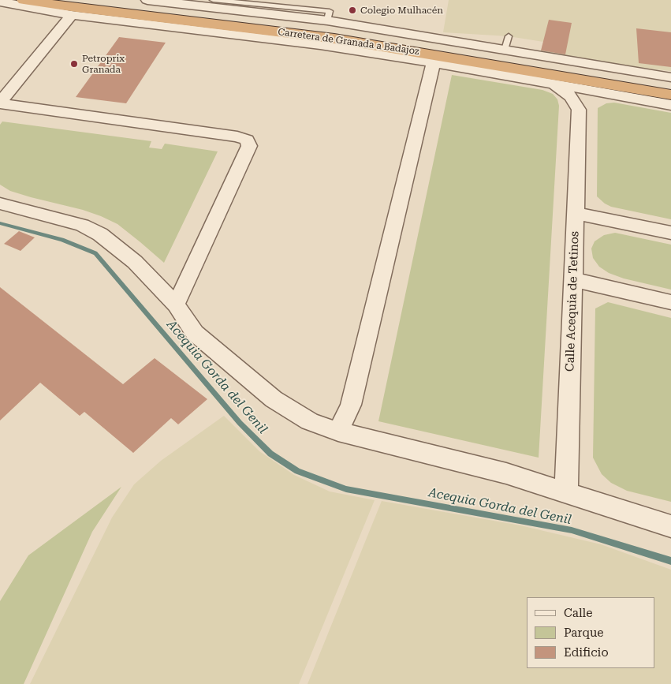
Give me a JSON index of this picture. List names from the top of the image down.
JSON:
{
  "streets": {
    "highway": ["Carretera de Granada a Badajoz"],
    "street": ["Calle Acequia de Tetinos"]
  },
  "water": ["Acequia Gorda del Genil"],
  "places": ["Colegio Mulhacén", "Petroprix Granada"],
  "legend": ["Calle", "Parque", "Edificio"]
}
